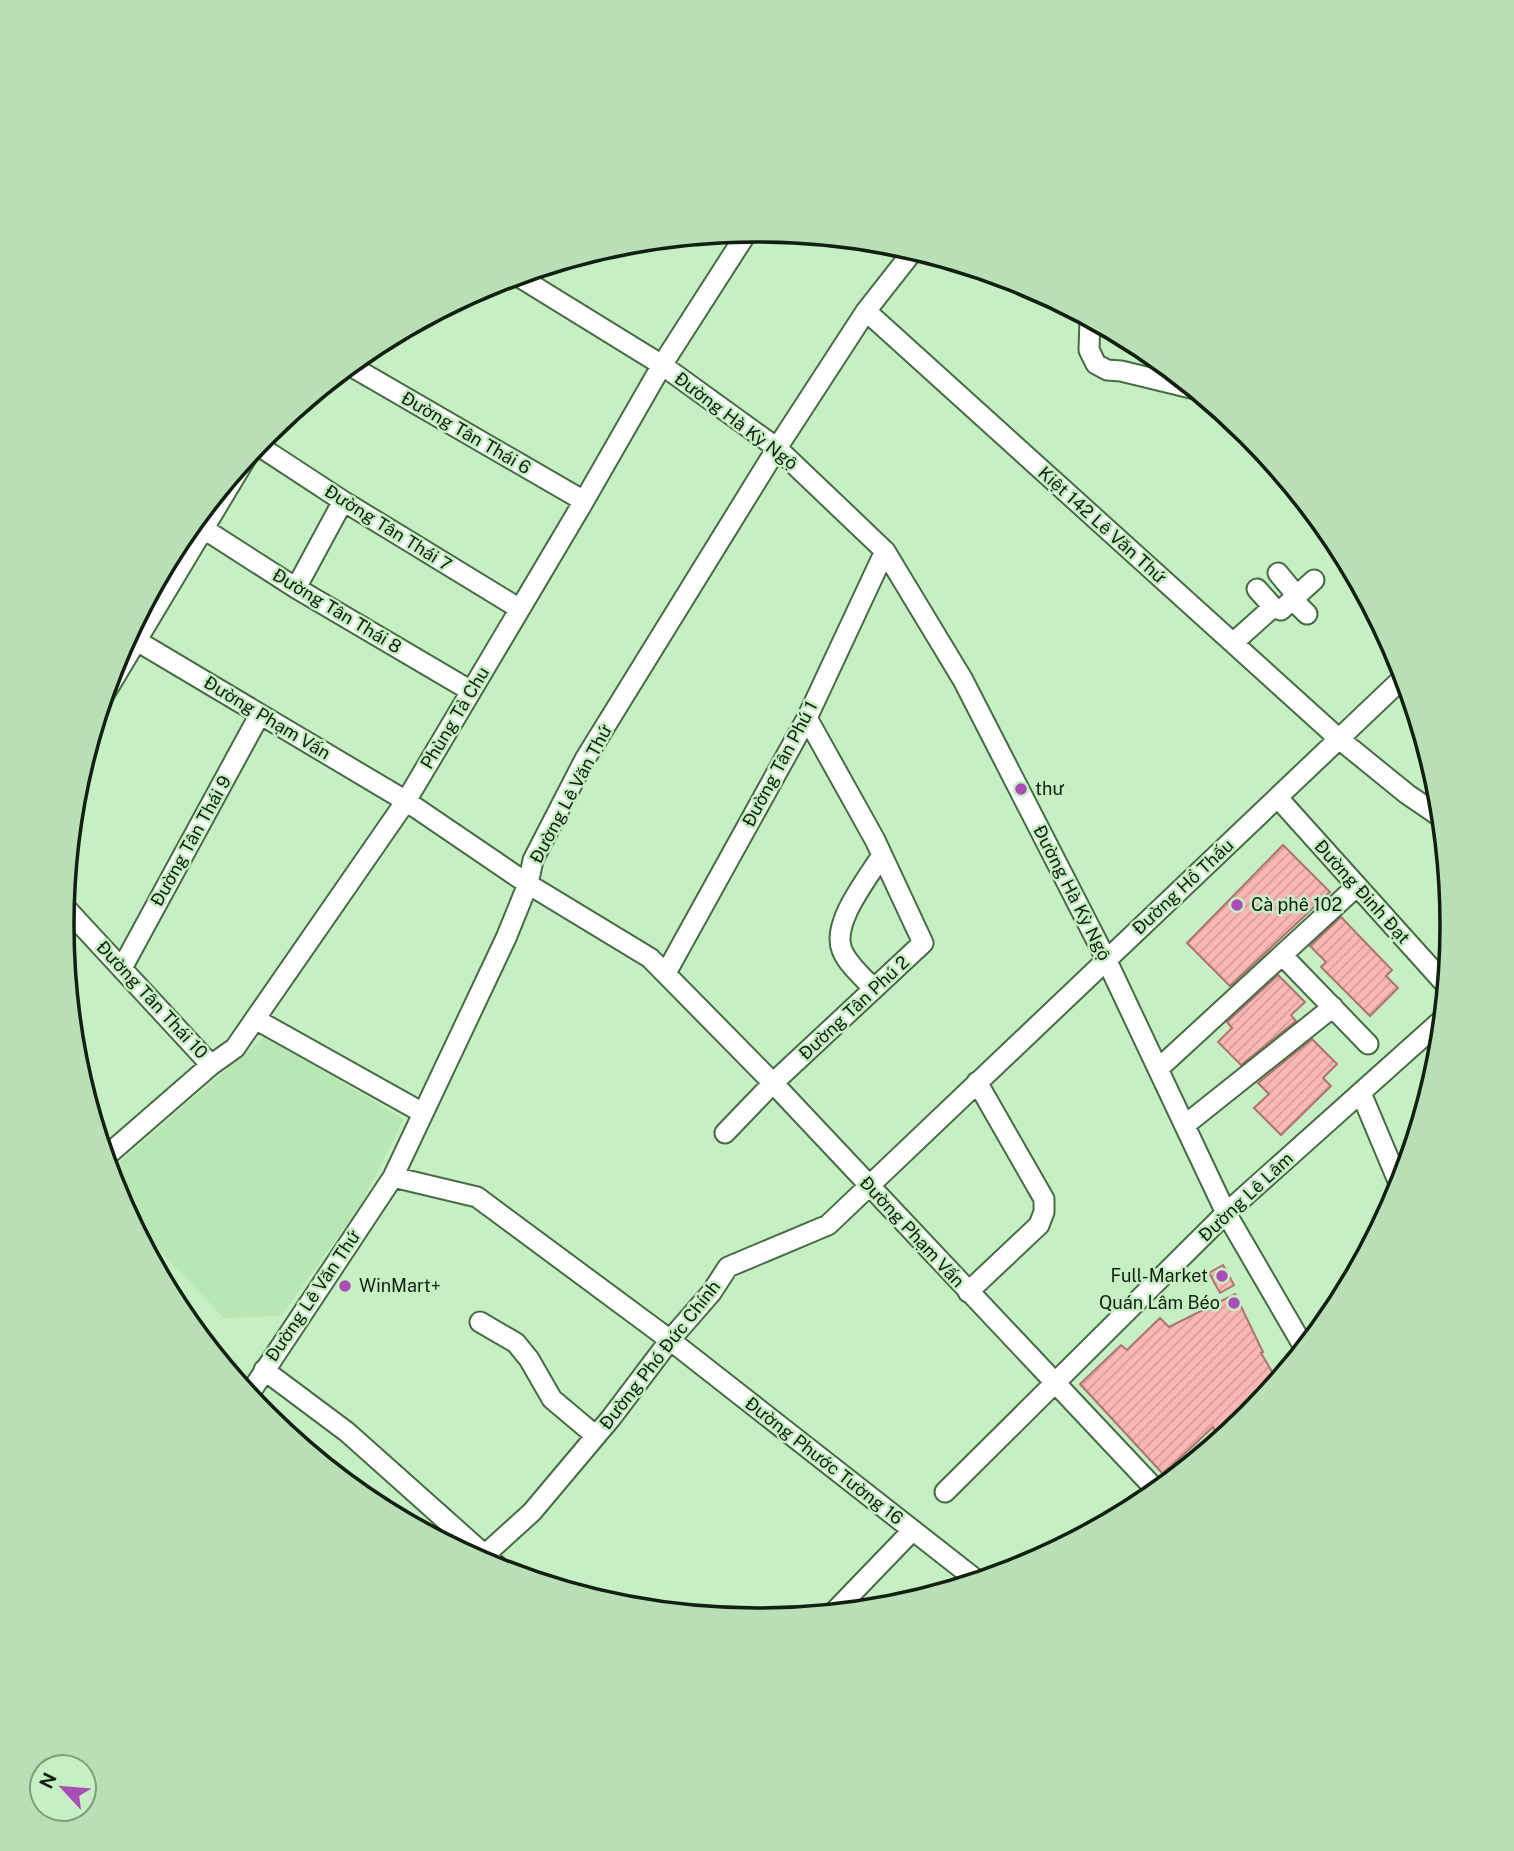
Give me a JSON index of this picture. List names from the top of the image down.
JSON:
{
  "streets": {
    "street": [
      "Đường Hà Kỳ Ngộ",
      "Đường Tân Thái 6",
      "Kiệt 142 Lê Văn Thứ",
      "Đường Tân Thái 7",
      "Đường Tân Thái 8",
      "Đường Phạm Vấn",
      "Phùng Tả Chu",
      "Đường Tân Phú 1",
      "Đường Lê Văn Thứ",
      "Đường Tân Thái 9",
      "Đường Hồ Thấu",
      "Đường Đinh Đạt",
      "Đường Tân Thái 10",
      "Đường Tân Phú 2",
      "Đường Lê Lâm",
      "Đường Phó Đức Chính",
      "Đường Phước Tường 16"
    ]
  },
  "crossings": [
    ["Đường Hà Kỳ Ngộ", "Phùng Tả Chu"],
    ["Đường Hà Kỳ Ngộ", "Đường Tân Phú 1"],
    ["Đường Hà Kỳ Ngộ", "Đường Lê Văn Thứ"],
    ["Đường Hà Kỳ Ngộ", "Đường Hồ Thấu"],
    ["Đường Hà Kỳ Ngộ", "Đường Lê Lâm"],
    ["Đường Tân Thái 6", "Phùng Tả Chu"],
    ["Kiệt 142 Lê Văn Thứ", "Đường Lê Văn Thứ"],
    ["Kiệt 142 Lê Văn Thứ", "Đường Hồ Thấu"],
    ["Đường Tân Thái 7", "Phùng Tả Chu"],
    ["Đường Tân Thái 8", "Phùng Tả Chu"],
    ["Đường Phạm Vấn", "Phùng Tả Chu"],
    ["Đường Phạm Vấn", "Đường Tân Phú 1"],
    ["Đường Phạm Vấn", "Đường Lê Văn Thứ"],
    ["Đường Phạm Vấn", "Đường Tân Thái 9"],
    ["Đường Phạm Vấn", "Đường Hồ Thấu"],
    ["Đường Phạm Vấn", "Đường Tân Phú 2"],
    ["Đường Phạm Vấn", "Đường Lê Lâm"],
    ["Đường Phạm Vấn", "Đường Phó Đức Chính"],
    ["Phùng Tả Chu", "Đường Tân Thái 10"],
    ["Đường Tân Phú 1", "Đường Tân Phú 2"],
    ["Đường Lê Văn Thứ", "Đường Phước Tường 16"],
    ["Đường Tân Thái 9", "Đường Tân Thái 10"],
    ["Đường Hồ Thấu", "Đường Đinh Đạt"],
    ["Đường Hồ Thấu", "Đường Phó Đức Chính"],
    ["Đường Phó Đức Chính", "Đường Phước Tường 16"]
  ],
  "places": [
    "thư",
    "Cà phê 102",
    "Full-Market",
    "WinMart+",
    "Quán Lâm Béo"
  ],
  "north": "top left"
}
